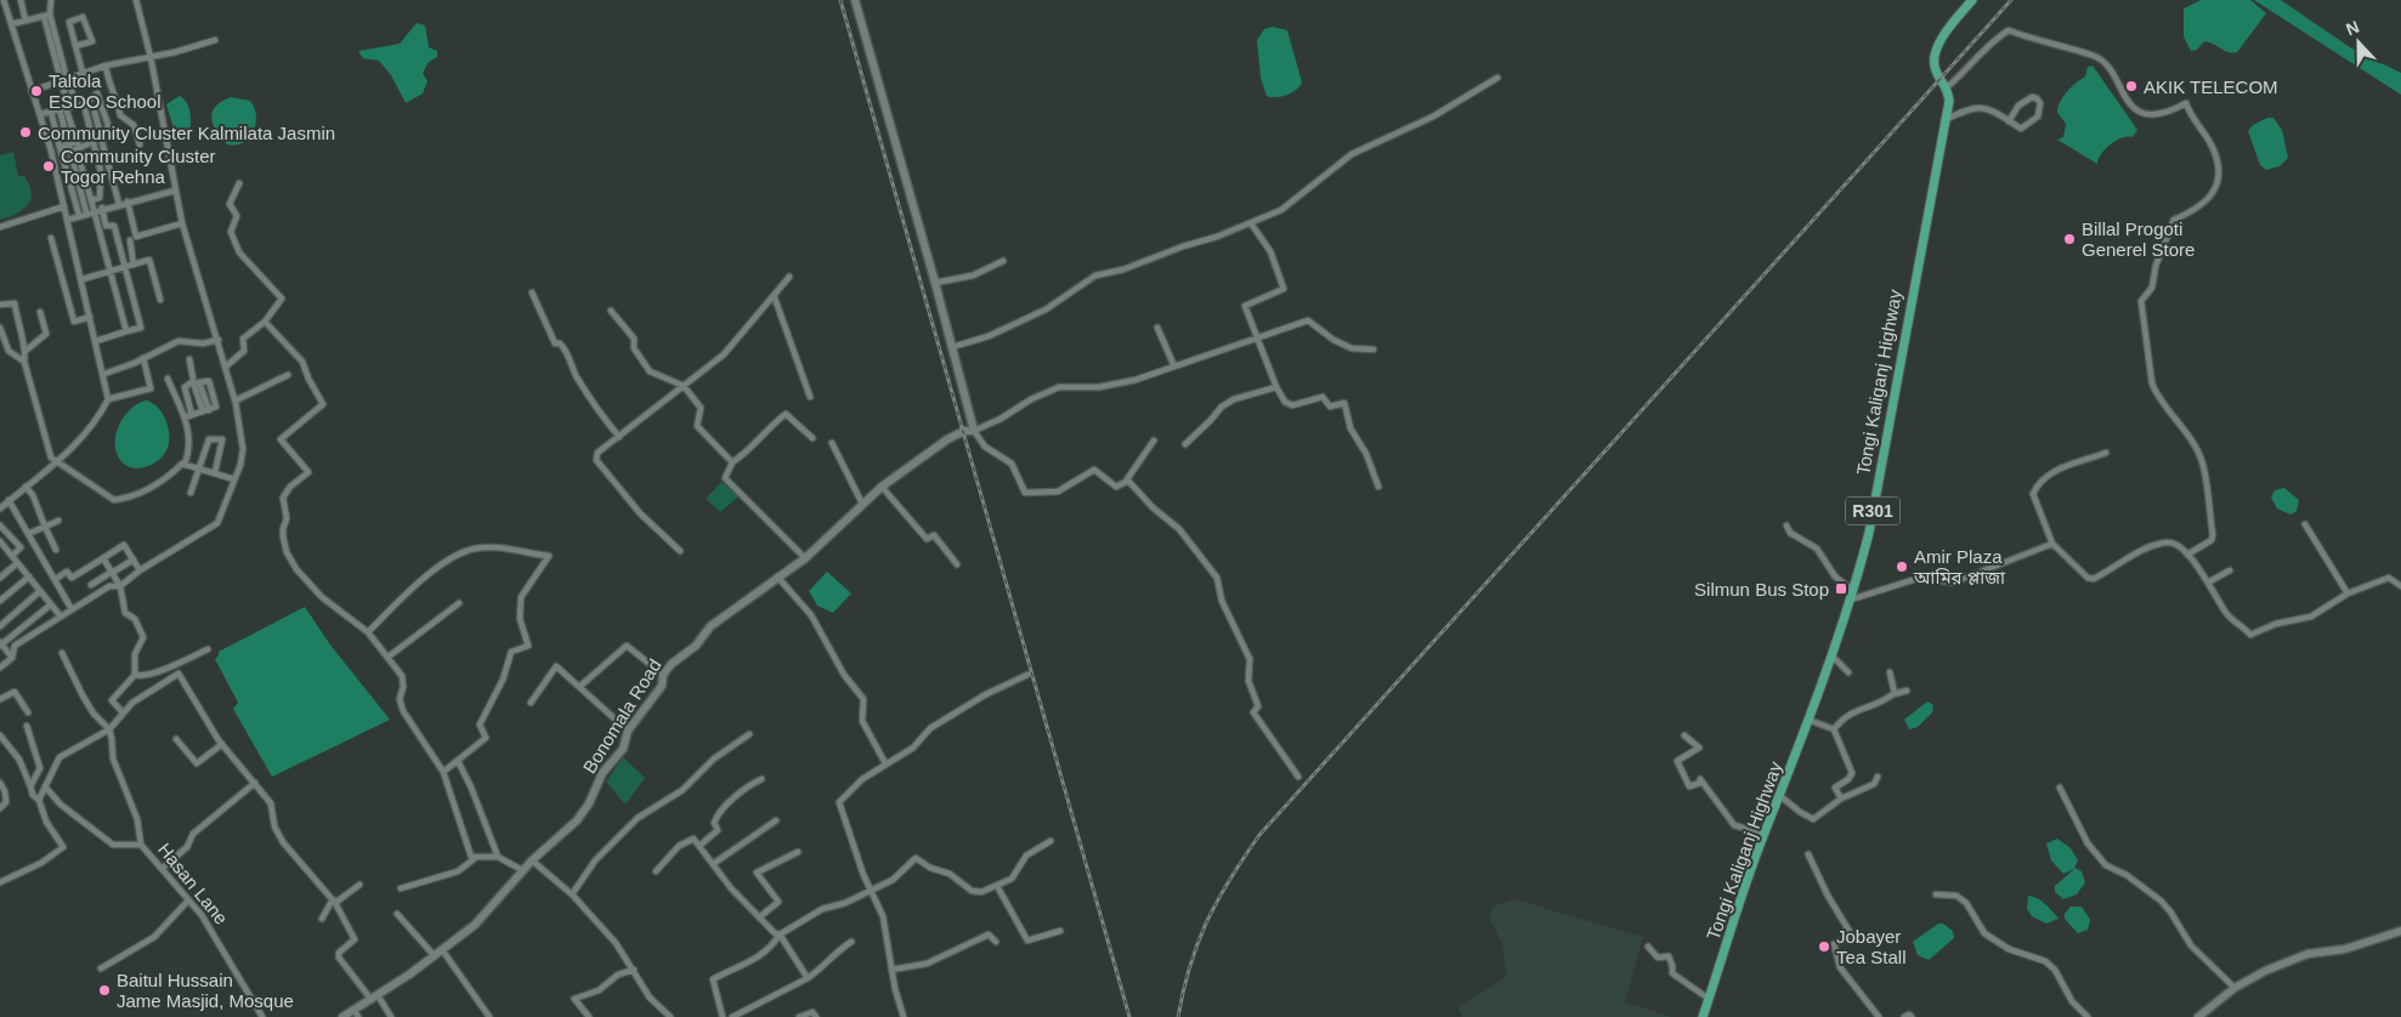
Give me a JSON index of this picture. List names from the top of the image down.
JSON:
{
  "streets": {
    "main road": ["Tongi Kaliganj Highway", "R301"],
    "street": ["Bonomala Road", "Hasan Lane"]
  },
  "places": {
    "other": [
      "AKIK TELECOM",
      "Taltola ESDO School",
      "Community Cluster Kalmilata Jasmin",
      "Community Cluster Togor Rehna",
      "Billal Progoti Generel Store",
      "Amir Plaza আমির প্লাজা",
      "Jobayer Tea Stall",
      "Baitul Hussain Jame Masjid, Mosque"
    ],
    "transit": ["Silmun Bus Stop"]
  },
  "north": "top"
}
